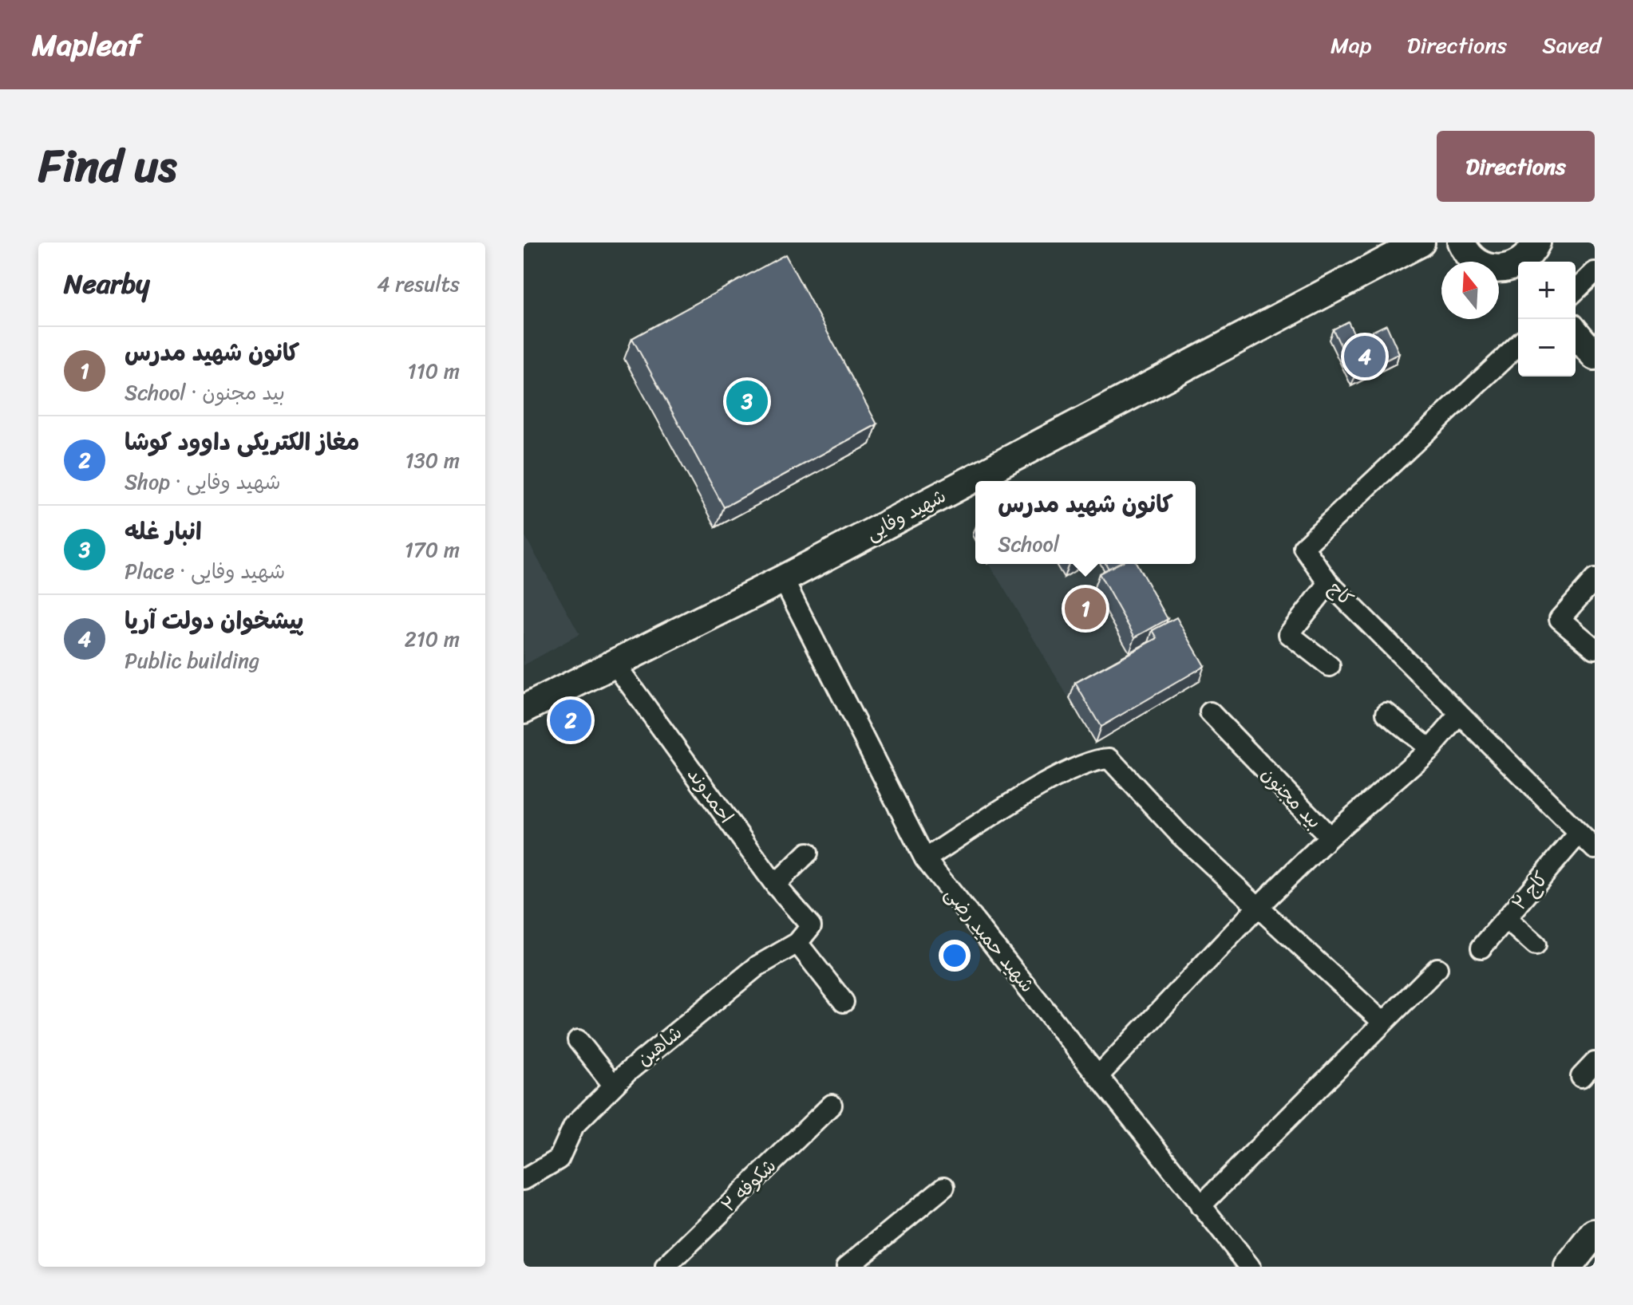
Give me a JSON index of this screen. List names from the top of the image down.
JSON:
{
  "streets": {
    "main road": ["شهید وفایی"],
    "street": [
      "کاج",
      "احمدوند",
      "بید مجنون",
      "کاج ۲",
      "شهید حمید رضی",
      "شاهین",
      "شکوفه ۲"
    ]
  },
  "crossings": [
    ["شهید وفایی", "احمدوند"],
    ["شهید وفایی", "شهید حمید رضی"],
    ["کاج", "بید مجنون"],
    ["کاج", "کاج ۲"],
    ["احمدوند", "شاهین"]
  ],
  "north": "top",
  "page": {
    "header": "Mapleaf",
    "nav": ["Map", "Directions", "Saved"],
    "title": "Find us",
    "buttons": "Directions",
    "heading": ["Nearby", "4 results"],
    "map_buttons": ["+", "−"],
    "list": [
      {
        "mark": "1",
        "name": "کانون شهید مدرس",
        "note": "School · بید مجنون",
        "value": "110 m"
      },
      {
        "mark": "2",
        "name": "مغاز الکتریکی داوود کوشا",
        "note": "Shop · شهید وفایی",
        "value": "130 m"
      },
      {
        "mark": "3",
        "name": "انبار غله",
        "note": "Place · شهید وفایی",
        "value": "170 m"
      },
      {
        "mark": "4",
        "name": "پیشخوان دولت آریا",
        "note": "Public building",
        "value": "210 m"
      }
    ],
    "pins": [
      "4",
      "3",
      "1",
      "2"
    ],
    "popup": ["کانون شهید مدرس", "School"]
  }
}
